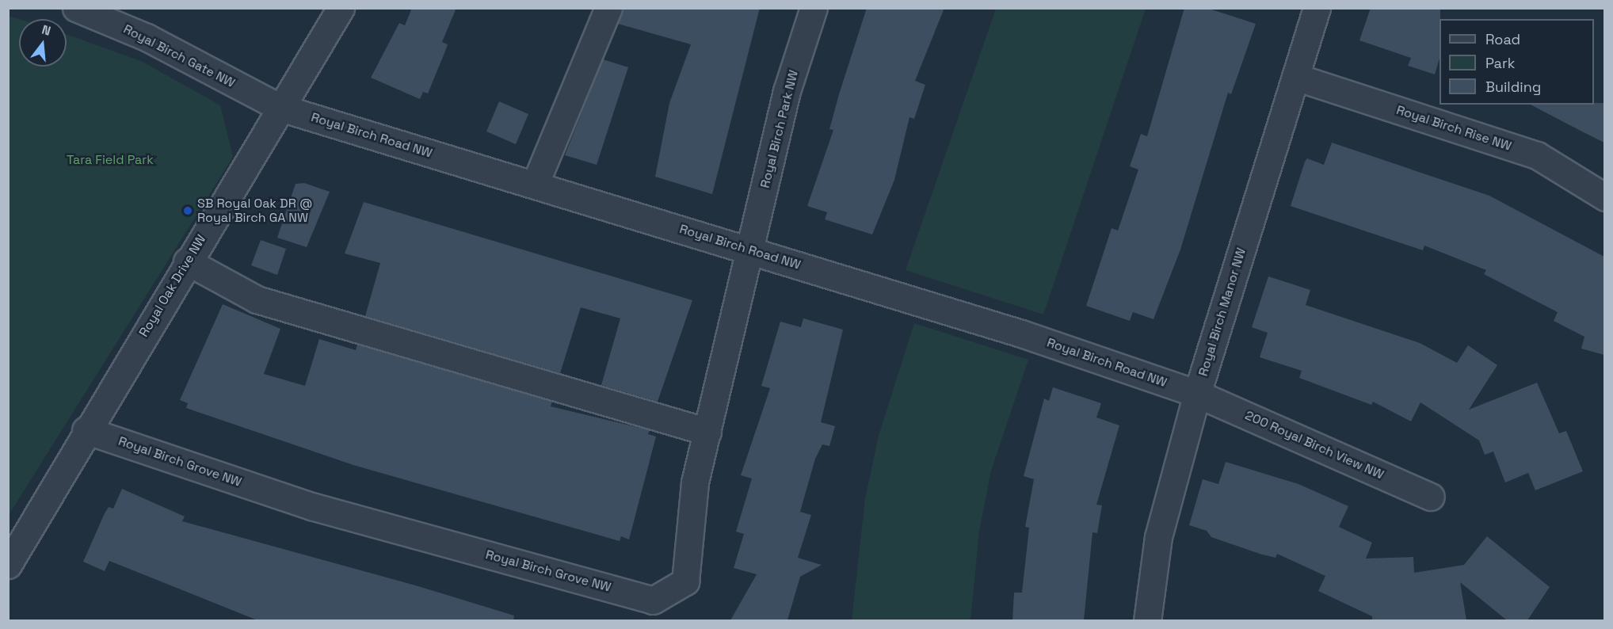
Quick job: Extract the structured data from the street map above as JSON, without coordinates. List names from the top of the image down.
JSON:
{
  "streets": {
    "street": [
      "Royal Birch Gate NW",
      "Royal Birch Rise NW",
      "Royal Birch Park NW",
      "Royal Birch Road NW",
      "Royal Oak Drive NW",
      "Royal Birch Manor NW",
      "200 Royal Birch View NW",
      "Royal Birch Grove NW"
    ]
  },
  "crossings": [
    ["Royal Birch Gate NW", "Royal Birch Road NW"],
    ["Royal Birch Gate NW", "Royal Oak Drive NW"],
    ["Royal Birch Rise NW", "Royal Birch Manor NW"],
    ["Royal Birch Park NW", "Royal Birch Road NW"],
    ["Royal Birch Park NW", "Royal Birch Grove NW"],
    ["Royal Birch Road NW", "Royal Oak Drive NW"],
    ["Royal Birch Road NW", "Royal Birch Manor NW"],
    ["Royal Birch Road NW", "200 Royal Birch View NW"],
    ["Royal Birch Road NW", "Royal Birch Grove NW"],
    ["Royal Oak Drive NW", "Royal Birch Grove NW"],
    ["Royal Birch Manor NW", "200 Royal Birch View NW"]
  ],
  "parks": ["Tara Field Park"],
  "places": ["SB Royal Oak DR @ Royal Birch GA NW"],
  "legend": ["Road", "Park", "Building"],
  "north": "top"
}
